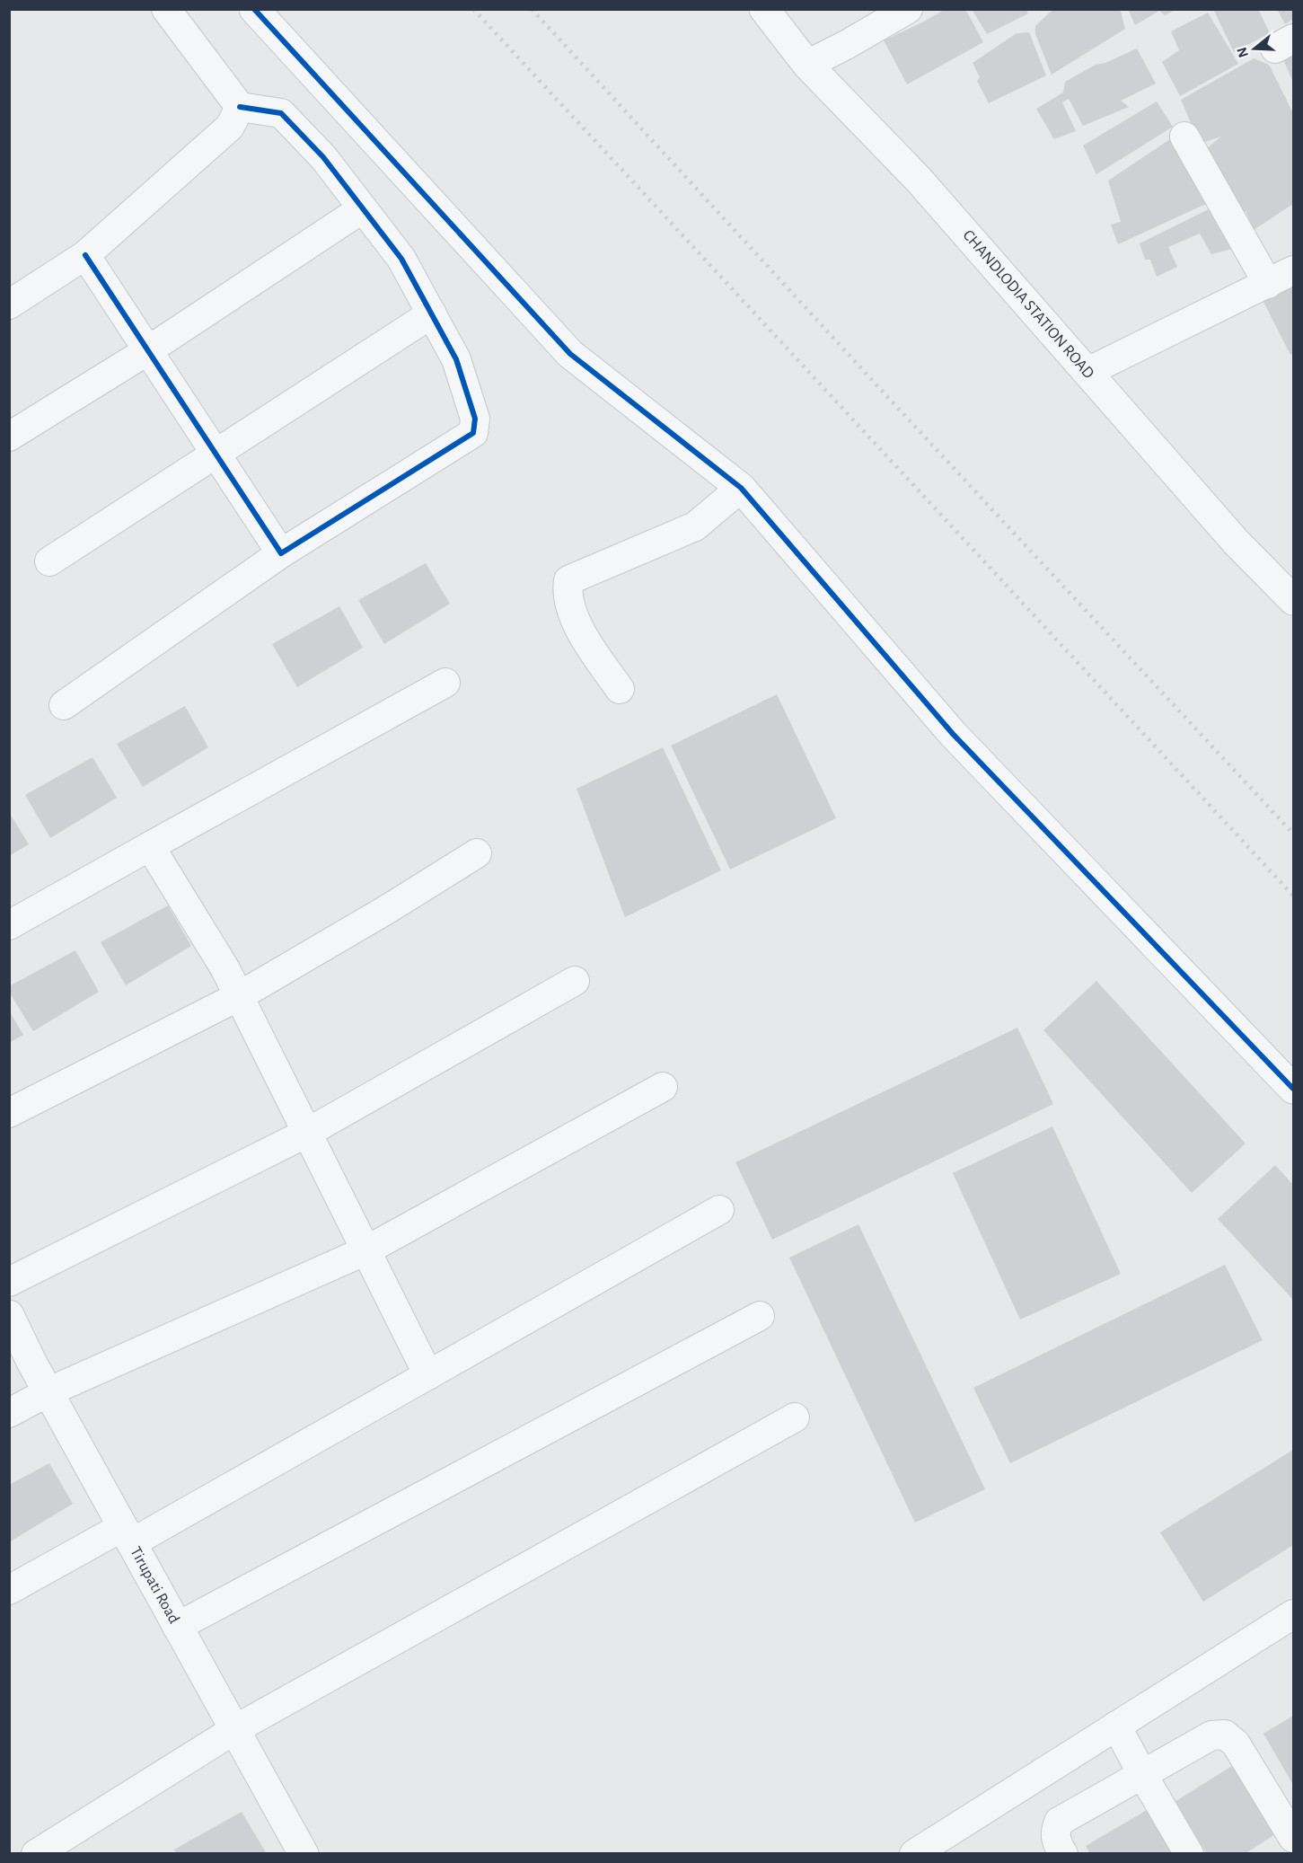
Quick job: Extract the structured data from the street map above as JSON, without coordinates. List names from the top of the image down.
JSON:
{
  "streets": {
    "street": ["CHANDLODIA STATION ROAD", "Tirupati Road"]
  },
  "north": "left"
}
